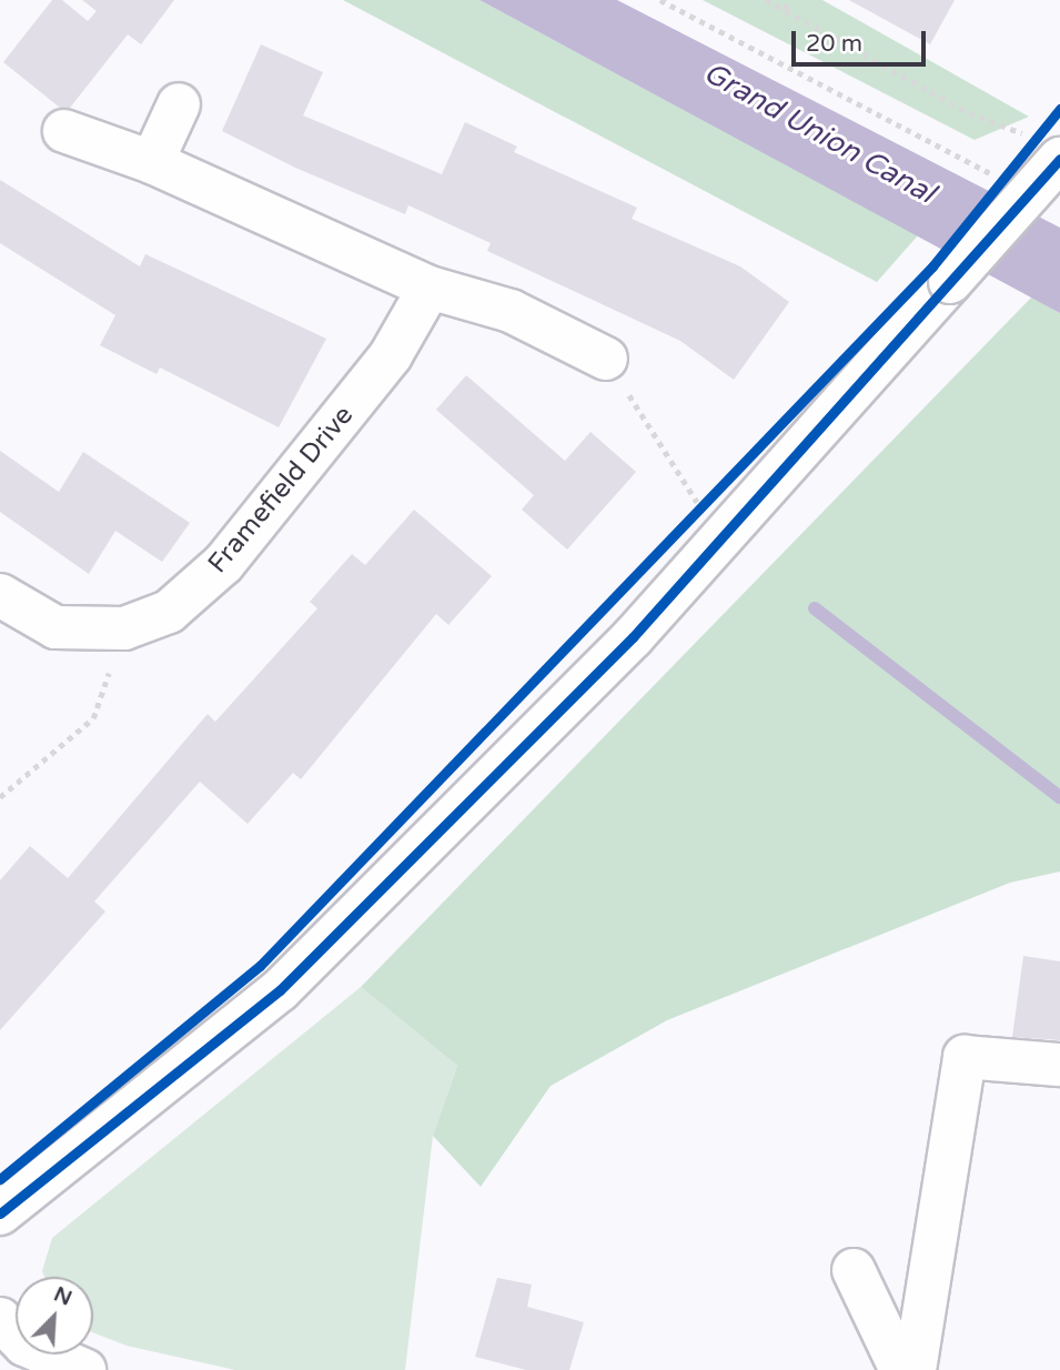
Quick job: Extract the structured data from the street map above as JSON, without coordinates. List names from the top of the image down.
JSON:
{
  "streets": {
    "street": ["Framefield Drive"]
  },
  "water": ["Grand Union Canal"],
  "scale_bar": "20 m",
  "north": "top right"
}
